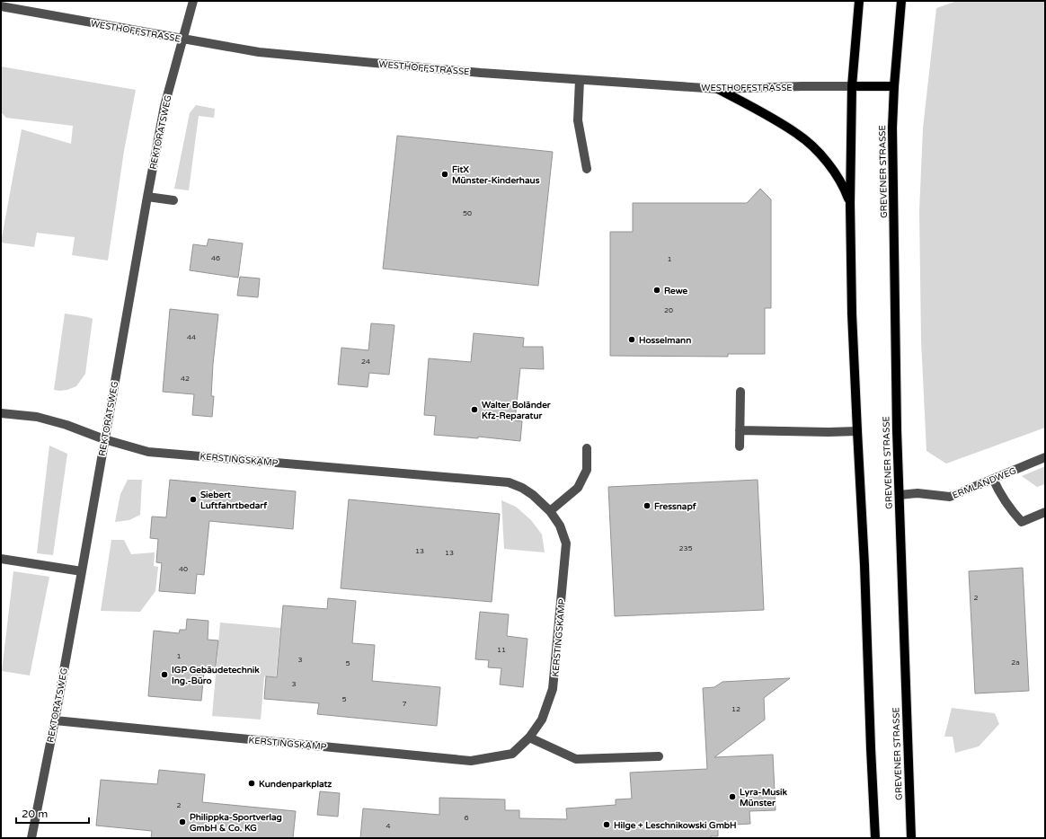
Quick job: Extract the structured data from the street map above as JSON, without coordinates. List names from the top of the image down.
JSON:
{
  "streets": {
    "main road": ["GREVENER STRASSE"],
    "street": [
      "WESTHOFFSTRASSE",
      "REKTORATSWEG",
      "KERSTINGSKAMP",
      "ERMLANDWEG"
    ]
  },
  "crossings": [
    ["WESTHOFFSTRASSE", "REKTORATSWEG"],
    ["REKTORATSWEG", "KERSTINGSKAMP"],
    ["GREVENER STRASSE", "ERMLANDWEG"]
  ],
  "places": [
    "FitX Münster-Kinderhaus",
    "Rewe",
    "Hosselmann",
    "Walter Boländer Kfz-Reparatur",
    "Siebert Luftfahrtbedarf",
    "Fressnapf",
    "IGP Gebäudetechnik Ing.-Büro",
    "Kundenparkplatz",
    "Lyra-Musik Münster",
    "Philippka-Sportverlag GmbH & Co. KG",
    "Hilge + Leschnikowski GmbH"
  ],
  "house_numbers": [
    "50",
    "46",
    "1",
    "20",
    "44",
    "24",
    "42",
    "235",
    "13",
    "13",
    "40",
    "2",
    "11",
    "1",
    "3",
    "2a",
    "5",
    "3",
    "5",
    "7",
    "12",
    "2",
    "6",
    "4"
  ],
  "scale_bar": "20 m"
}
